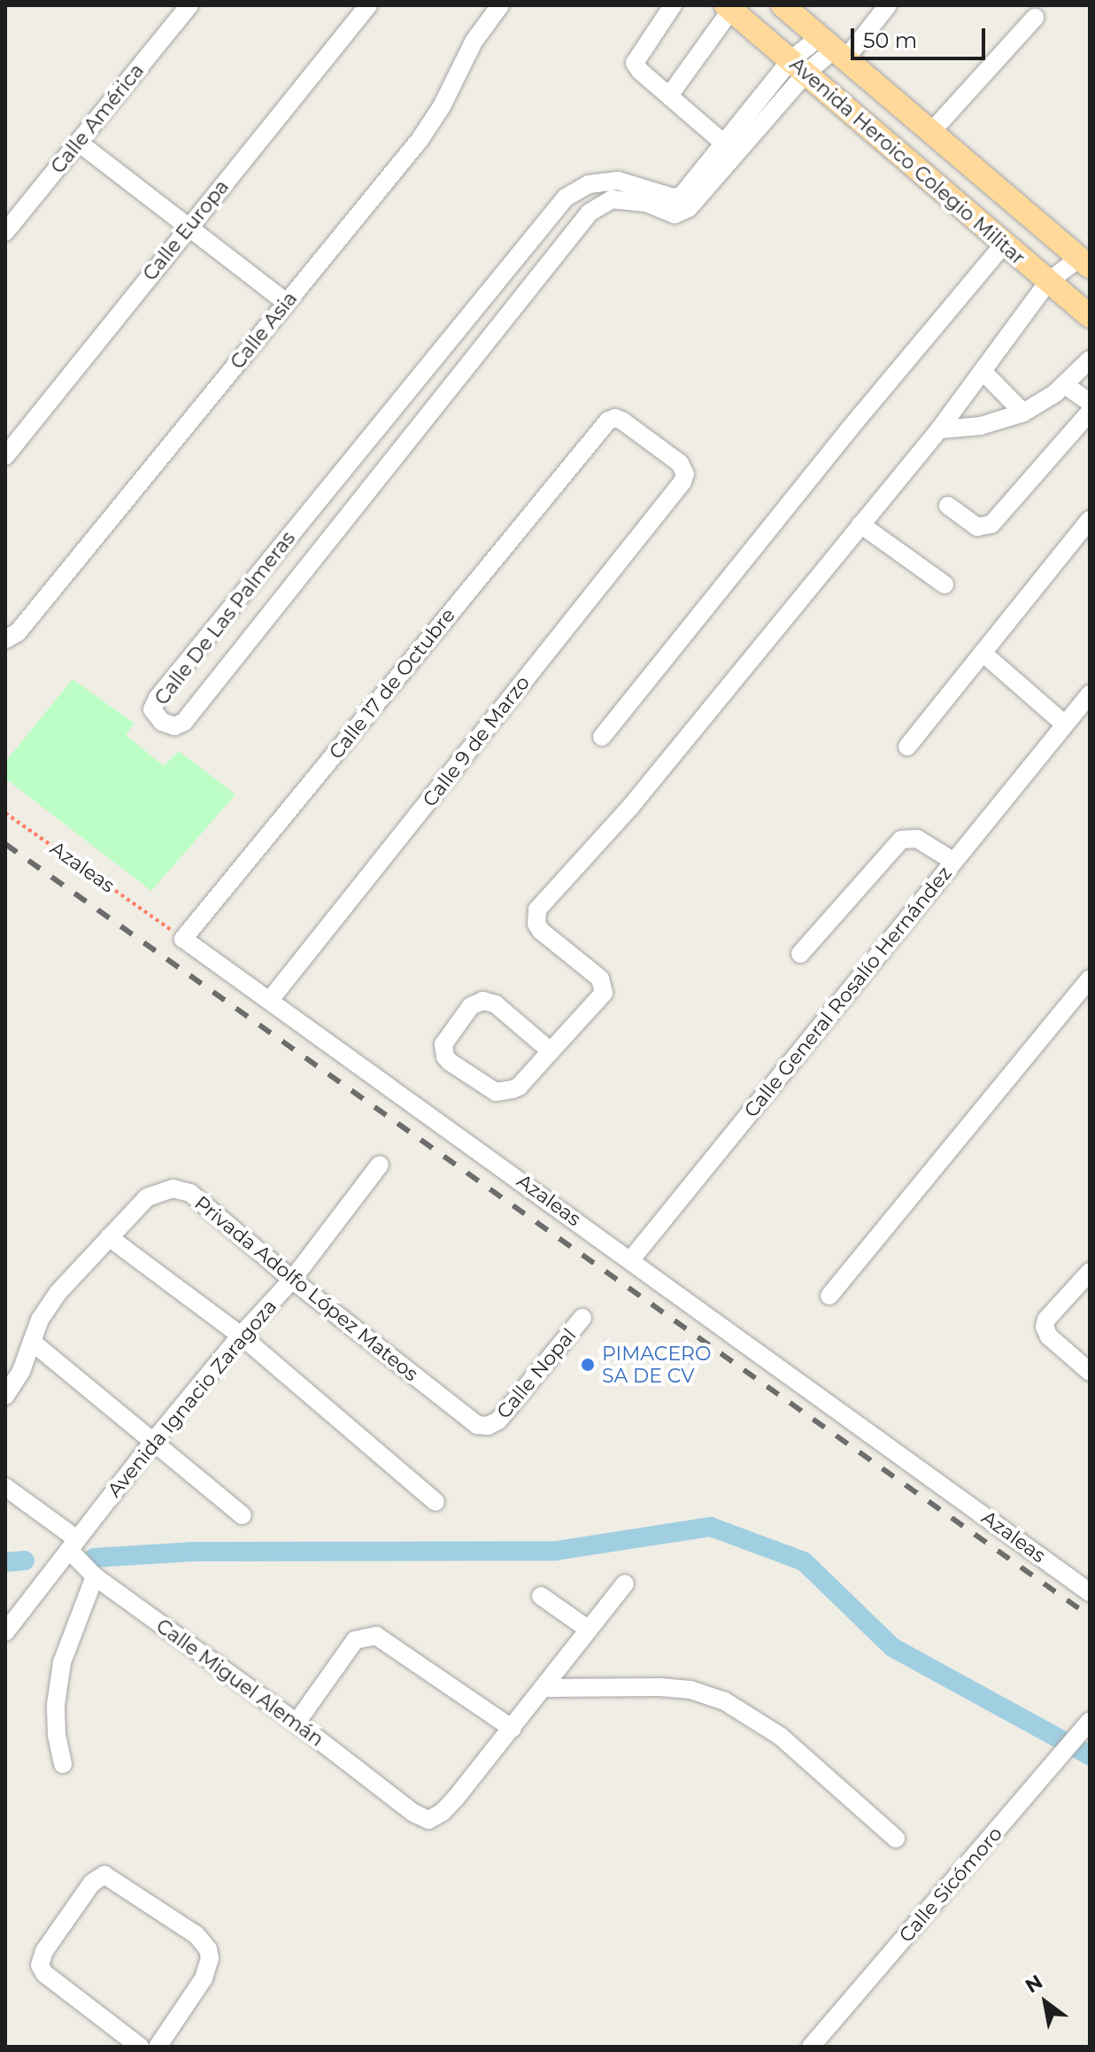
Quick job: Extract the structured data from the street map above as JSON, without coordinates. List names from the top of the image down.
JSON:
{
  "streets": {
    "main road": ["Avenida Heroico Colegio Militar"],
    "street": [
      "Calle América",
      "Calle Europa",
      "Calle Asia",
      "Calle De Las Palmeras",
      "Calle 17 de Octubre",
      "Calle 9 de Marzo",
      "Azaleas",
      "Calle General Rosalío Hernández",
      "Privada Adolfo López Mateos",
      "Calle Nopal",
      "Avenida Ignacio Zaragoza",
      "Calle Miguel Alemán",
      "Calle Sicómoro"
    ]
  },
  "crossings": [
    ["Avenida Heroico Colegio Militar", "Calle De Las Palmeras"],
    ["Calle 17 de Octubre", "Calle 9 de Marzo"],
    ["Calle 17 de Octubre", "Azaleas"],
    ["Calle 9 de Marzo", "Azaleas"],
    ["Azaleas", "Calle General Rosalío Hernández"],
    ["Privada Adolfo López Mateos", "Calle Nopal"],
    ["Privada Adolfo López Mateos", "Avenida Ignacio Zaragoza"],
    ["Avenida Ignacio Zaragoza", "Calle Miguel Alemán"]
  ],
  "places": ["PIMACERO SA DE CV"],
  "scale_bar": "50 m",
  "north": "top left"
}
